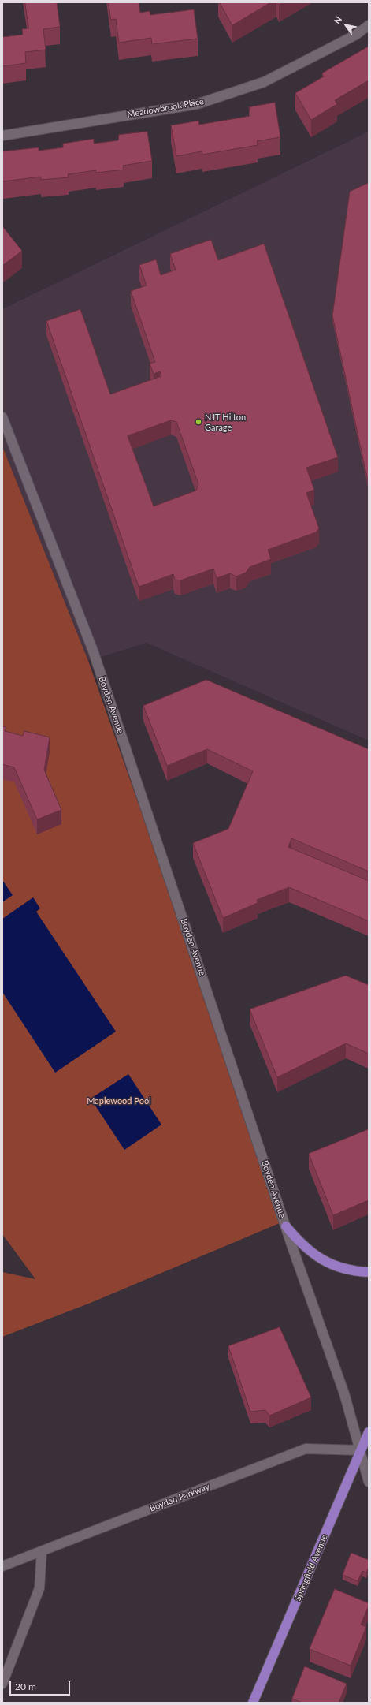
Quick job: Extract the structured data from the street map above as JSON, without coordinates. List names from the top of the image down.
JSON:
{
  "streets": {
    "main road": ["Springfield Avenue"],
    "street": ["Meadowbrook Place", "Boyden Avenue", "Boyden Parkway"]
  },
  "crossings": [
    ["Boyden Avenue", "Boyden Parkway"],
    ["Boyden Avenue", "Springfield Avenue"],
    ["Boyden Parkway", "Springfield Avenue"]
  ],
  "parks": ["Maplewood Pool"],
  "places": ["NJT Hilton Garage"],
  "scale_bar": "20 m",
  "north": "top left"
}
